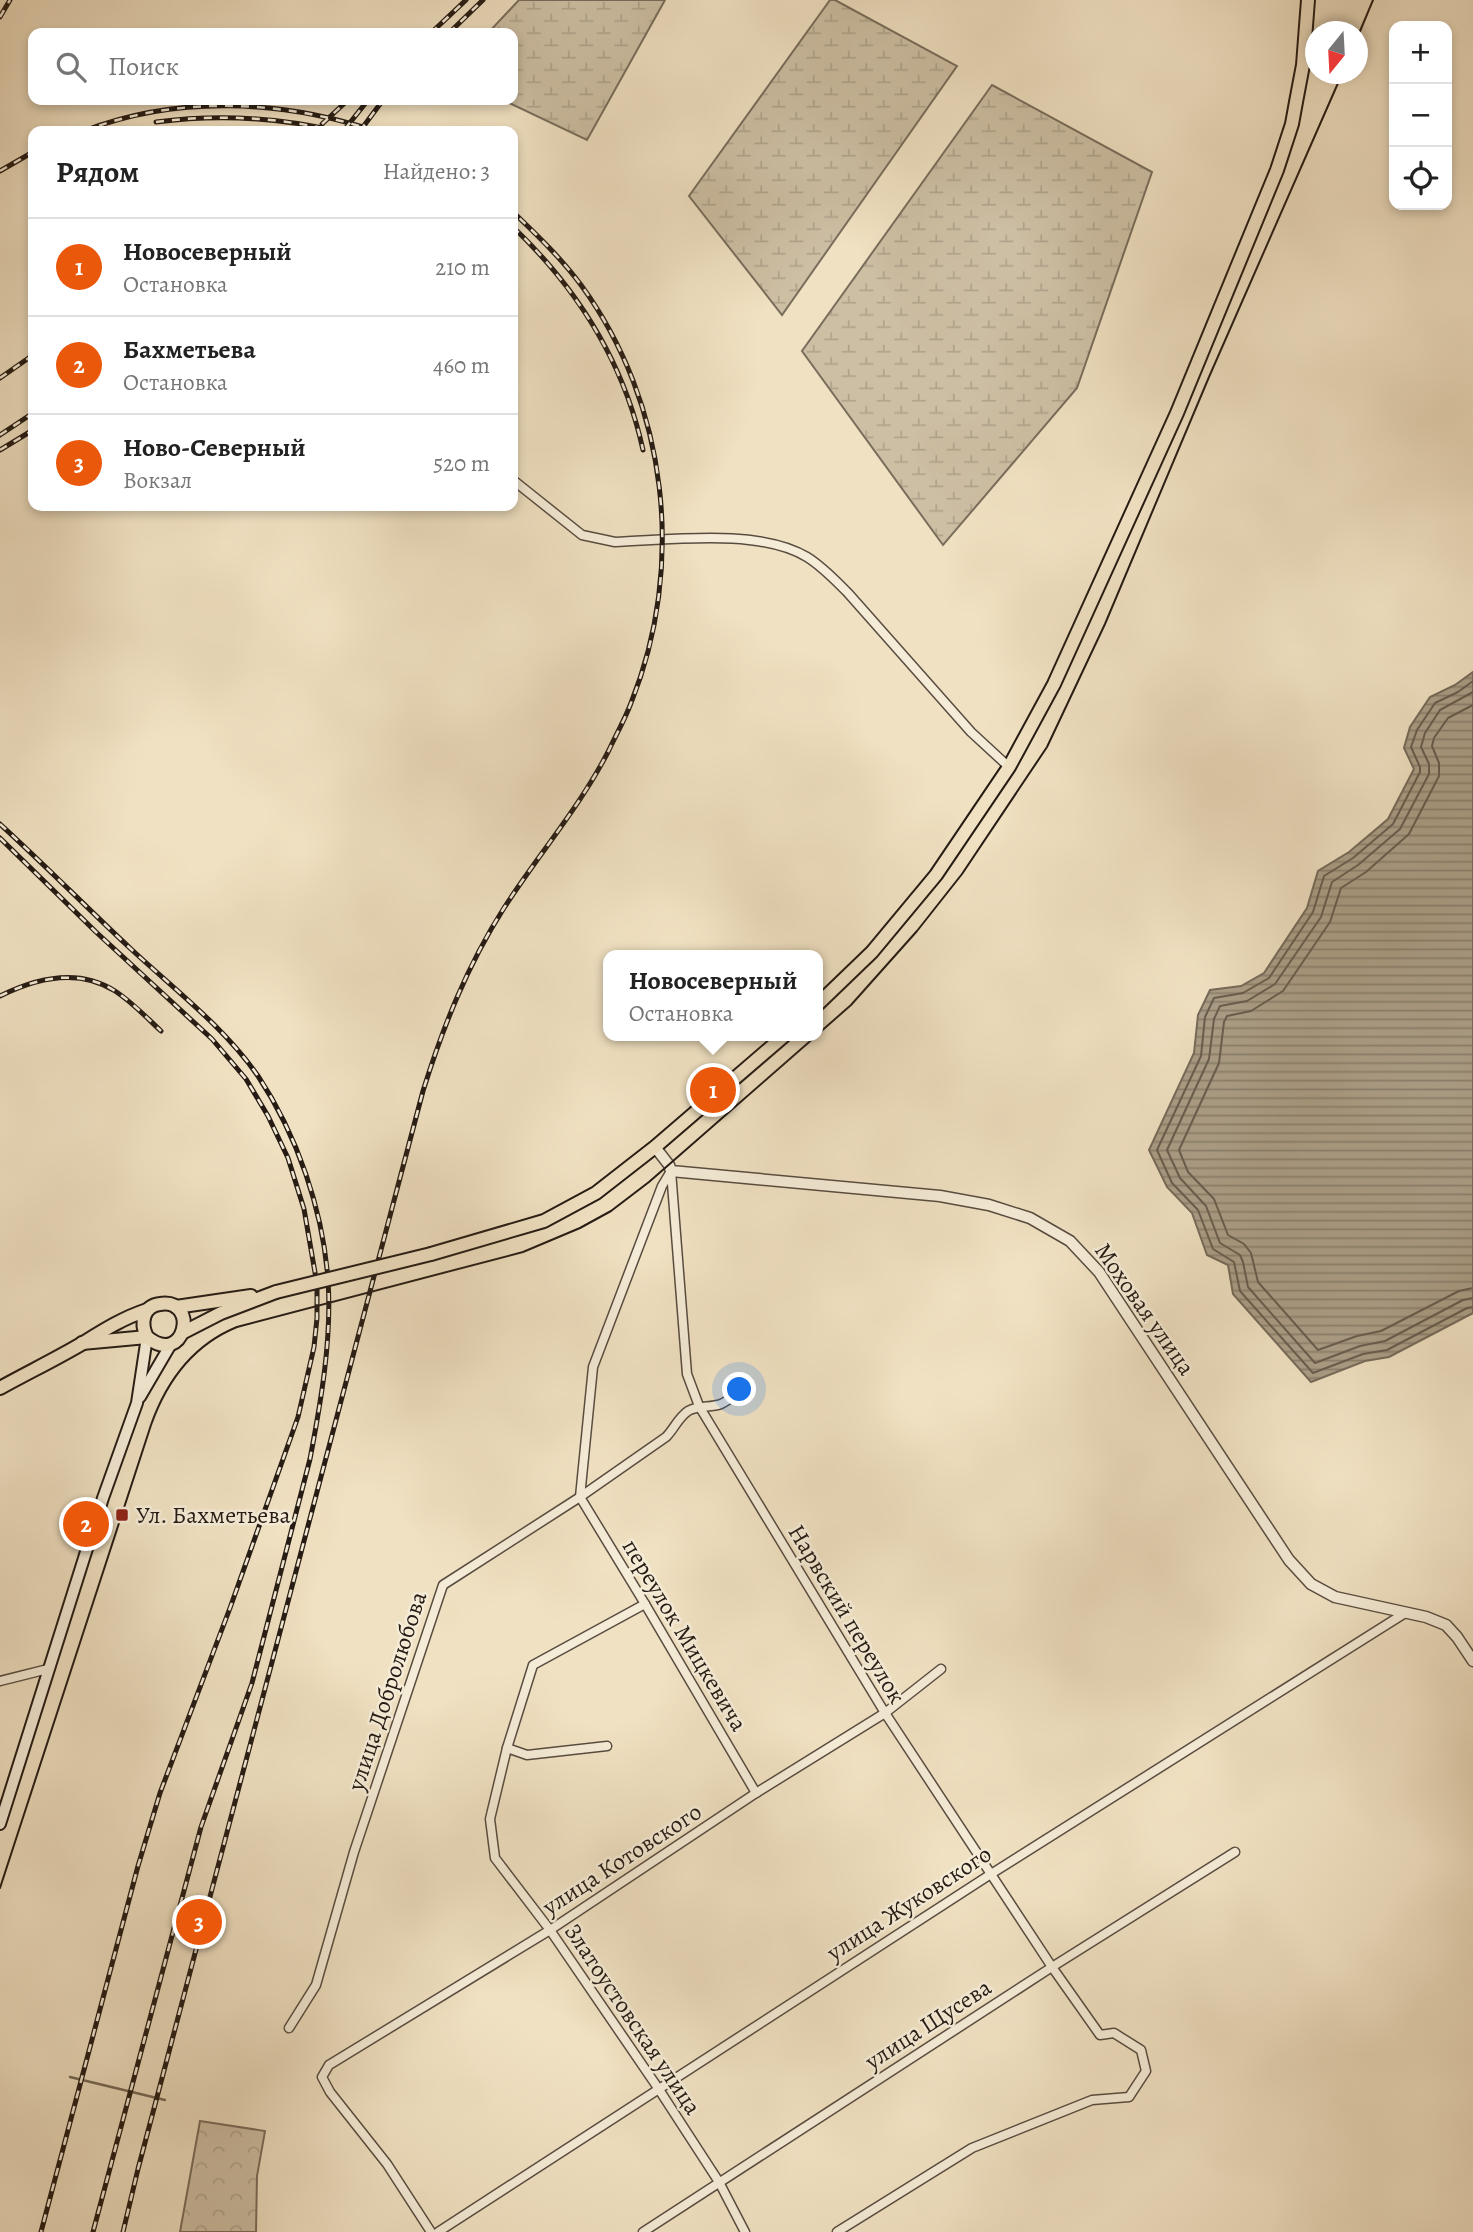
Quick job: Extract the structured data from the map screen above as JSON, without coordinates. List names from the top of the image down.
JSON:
{
  "streets": {
    "street": [
      "Моховая улица",
      "Нарвский переулок",
      "переулок Мицкевича",
      "улица Добролюбова",
      "улица Котовского",
      "улица Жуковского",
      "Златоустовская улица",
      "улица Щусева"
    ]
  },
  "crossings": [
    ["Моховая улица", "Нарвский переулок"],
    ["Моховая улица", "улица Жуковского"],
    ["Нарвский переулок", "улица Добролюбова"],
    ["Нарвский переулок", "улица Котовского"],
    ["Нарвский переулок", "улица Жуковского"],
    ["Нарвский переулок", "улица Щусева"],
    ["переулок Мицкевича", "улица Добролюбова"],
    ["переулок Мицкевича", "улица Котовского"],
    ["переулок Мицкевича", "Златоустовская улица"],
    ["улица Котовского", "Златоустовская улица"],
    ["улица Жуковского", "Златоустовская улица"],
    ["Златоустовская улица", "улица Щусева"]
  ],
  "places": {
    "transit": ["Ул. Бахметьева"]
  },
  "north": "bottom",
  "page": {
    "map_buttons": ["+", "−"],
    "search": "Поиск",
    "heading": ["Рядом", "Найдено: 3"],
    "list": [
      {
        "mark": "1",
        "name": "Новосеверный",
        "note": "Остановка",
        "value": "210 m"
      },
      {
        "mark": "2",
        "name": "Бахметьева",
        "note": "Остановка",
        "value": "460 m"
      },
      {
        "mark": "3",
        "name": "Ново-Северный",
        "note": "Вокзал",
        "value": "520 m"
      }
    ],
    "popup": ["Новосеверный", "Остановка"],
    "pins": ["1", "2", "3"]
  }
}
